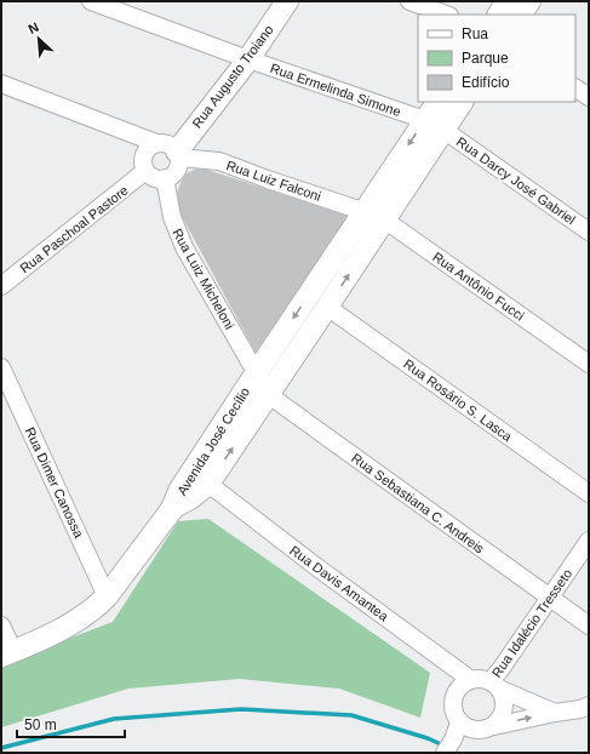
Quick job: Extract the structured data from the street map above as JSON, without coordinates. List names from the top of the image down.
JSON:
{
  "streets": {
    "street": [
      "Rua Augusto Troiano",
      "Rua Ermelinda Simone",
      "Rua Luiz Falconi",
      "Rua Darcy José Gabriel",
      "Rua Paschoal Pastore",
      "Rua Luiz Micheloni",
      "Rua Antônio Fucci",
      "Rua Rosário S. Lasca",
      "Avenida José Cecílio",
      "Rua Dimer Canossa",
      "Rua Sebastiana C. Andreis",
      "Rua Davis Amantea",
      "Rua Idalécio Tresseto"
    ]
  },
  "crossings": [
    ["Rua Augusto Troiano", "Rua Ermelinda Simone"],
    ["Rua Augusto Troiano", "Rua Luiz Falconi"],
    ["Rua Augusto Troiano", "Rua Paschoal Pastore"],
    ["Rua Augusto Troiano", "Rua Luiz Micheloni"],
    ["Rua Ermelinda Simone", "Rua Darcy José Gabriel"],
    ["Rua Ermelinda Simone", "Avenida José Cecílio"],
    ["Rua Luiz Falconi", "Rua Paschoal Pastore"],
    ["Rua Luiz Falconi", "Rua Luiz Micheloni"],
    ["Rua Luiz Falconi", "Rua Antônio Fucci"],
    ["Rua Luiz Falconi", "Avenida José Cecílio"],
    ["Rua Darcy José Gabriel", "Avenida José Cecílio"],
    ["Rua Paschoal Pastore", "Rua Luiz Micheloni"],
    ["Rua Luiz Micheloni", "Avenida José Cecílio"],
    ["Rua Luiz Micheloni", "Rua Sebastiana C. Andreis"],
    ["Rua Antônio Fucci", "Avenida José Cecílio"],
    ["Rua Rosário S. Lasca", "Avenida José Cecílio"],
    ["Avenida José Cecílio", "Rua Sebastiana C. Andreis"],
    ["Avenida José Cecílio", "Rua Davis Amantea"],
    ["Rua Sebastiana C. Andreis", "Rua Idalécio Tresseto"],
    ["Rua Davis Amantea", "Rua Idalécio Tresseto"]
  ],
  "legend": ["Rua", "Parque", "Edifício"],
  "scale_bar": "50 m",
  "north": "top left"
}
